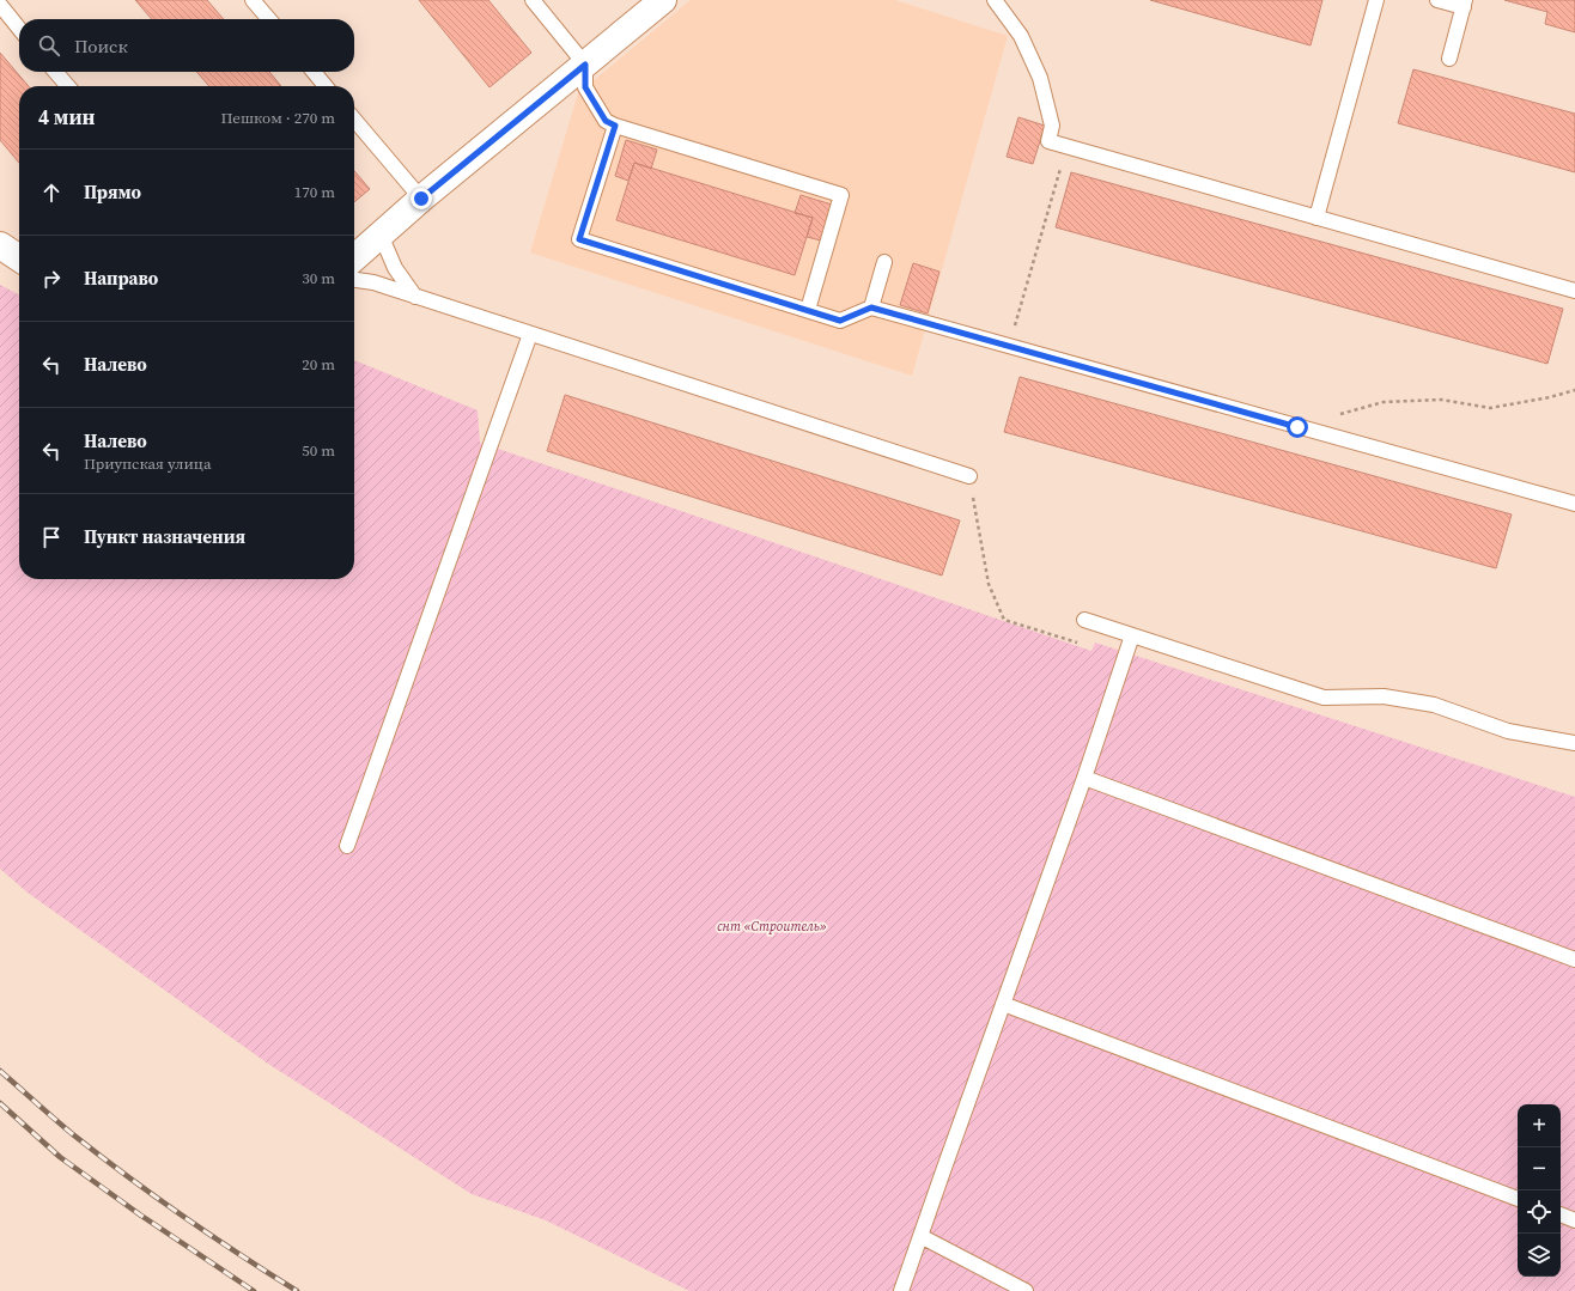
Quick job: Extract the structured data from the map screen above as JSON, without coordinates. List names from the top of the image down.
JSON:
{
  "parks": ["снт «Строитель»"],
  "page": {
    "search": "Поиск",
    "heading": ["4 мин", "Пешком · 270 m"],
    "list": [
      ["Прямо", "170 m"],
      ["Направо", "30 m"],
      ["Налево", "20 m"],
      ["Налево", "Приупская улица", "50 m"],
      "Пункт назначения"
    ],
    "map_buttons": ["+", "−"]
  }
}
